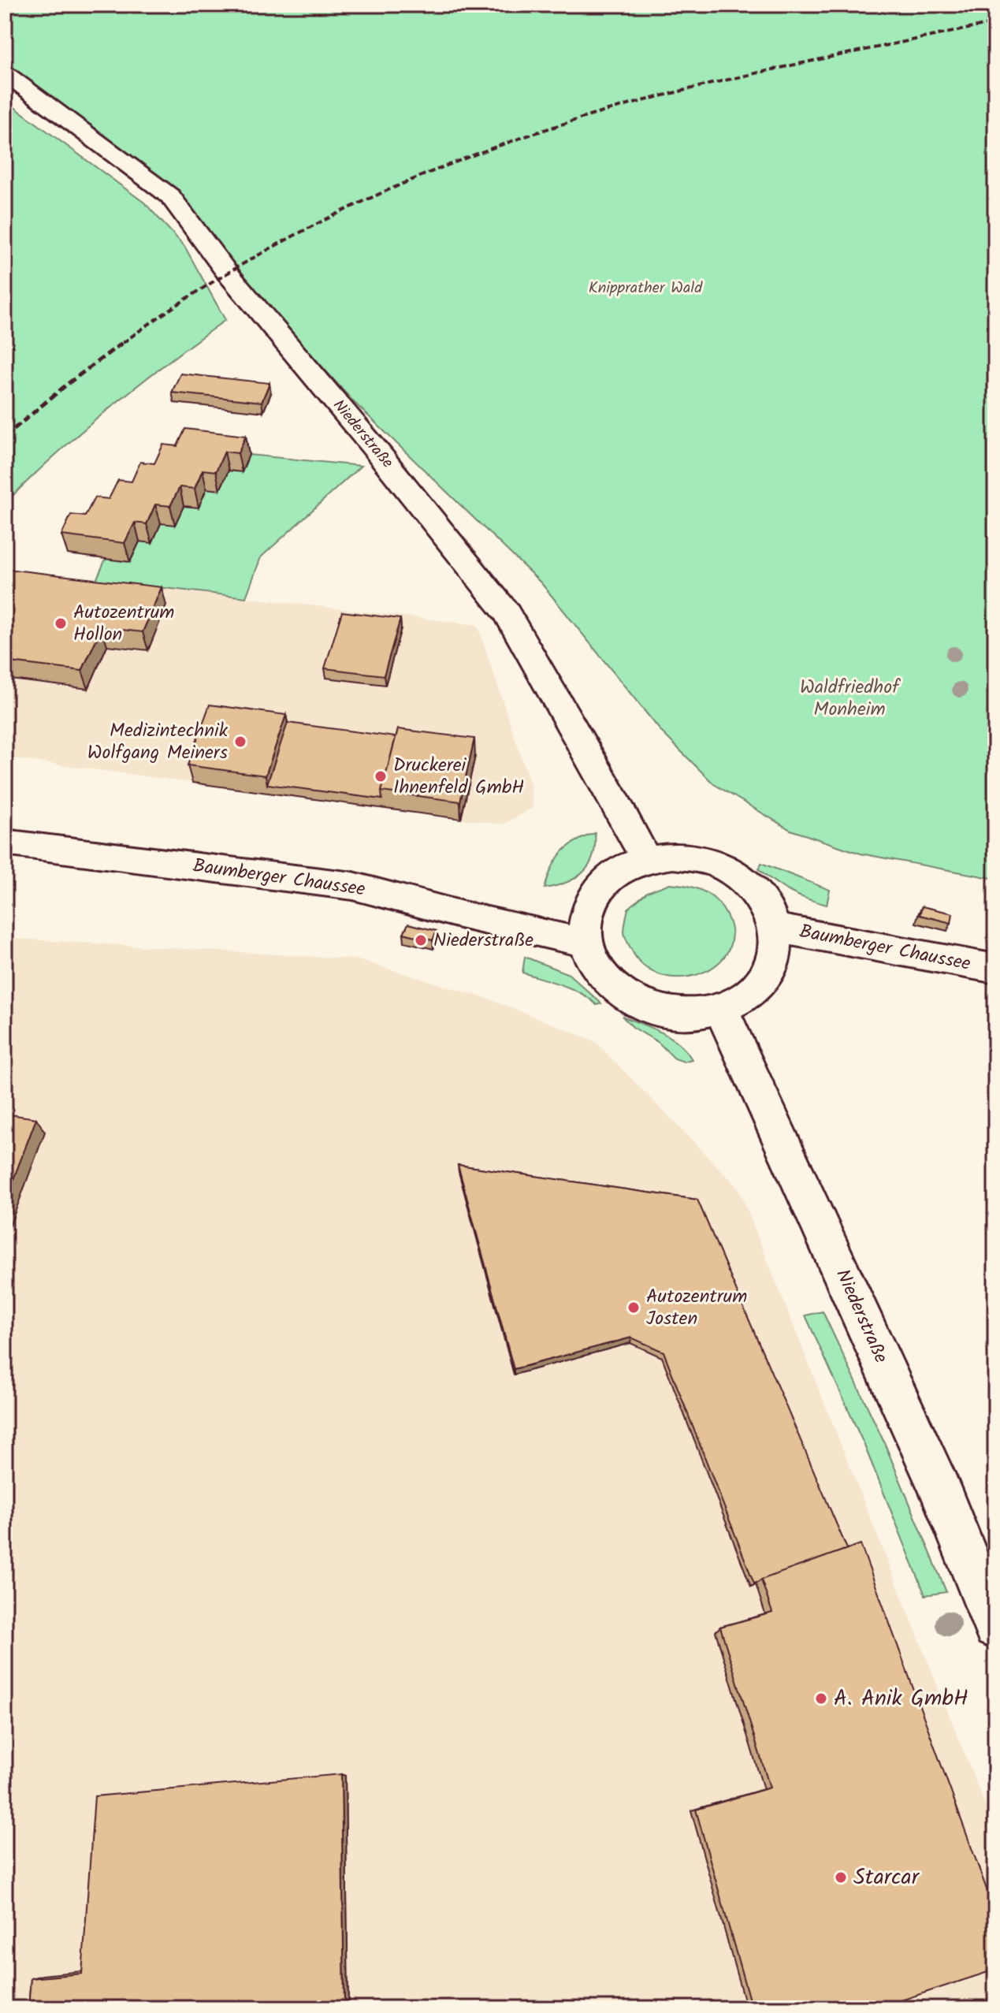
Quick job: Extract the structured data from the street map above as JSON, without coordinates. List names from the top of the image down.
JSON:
{
  "streets": {
    "street": ["Niederstraße", "Baumberger Chaussee"]
  },
  "crossings": [
    ["Niederstraße", "Baumberger Chaussee"]
  ],
  "parks": ["Knipprather Wald", "Waldfriedhof Monheim"],
  "places": [
    "Autozentrum Hollon",
    "Medizintechnik Wolfgang Meiners",
    "Druckerei Ihnenfeld GmbH",
    "Niederstraße",
    "Autozentrum Josten",
    "A. Anik GmbH",
    "Starcar"
  ]
}
